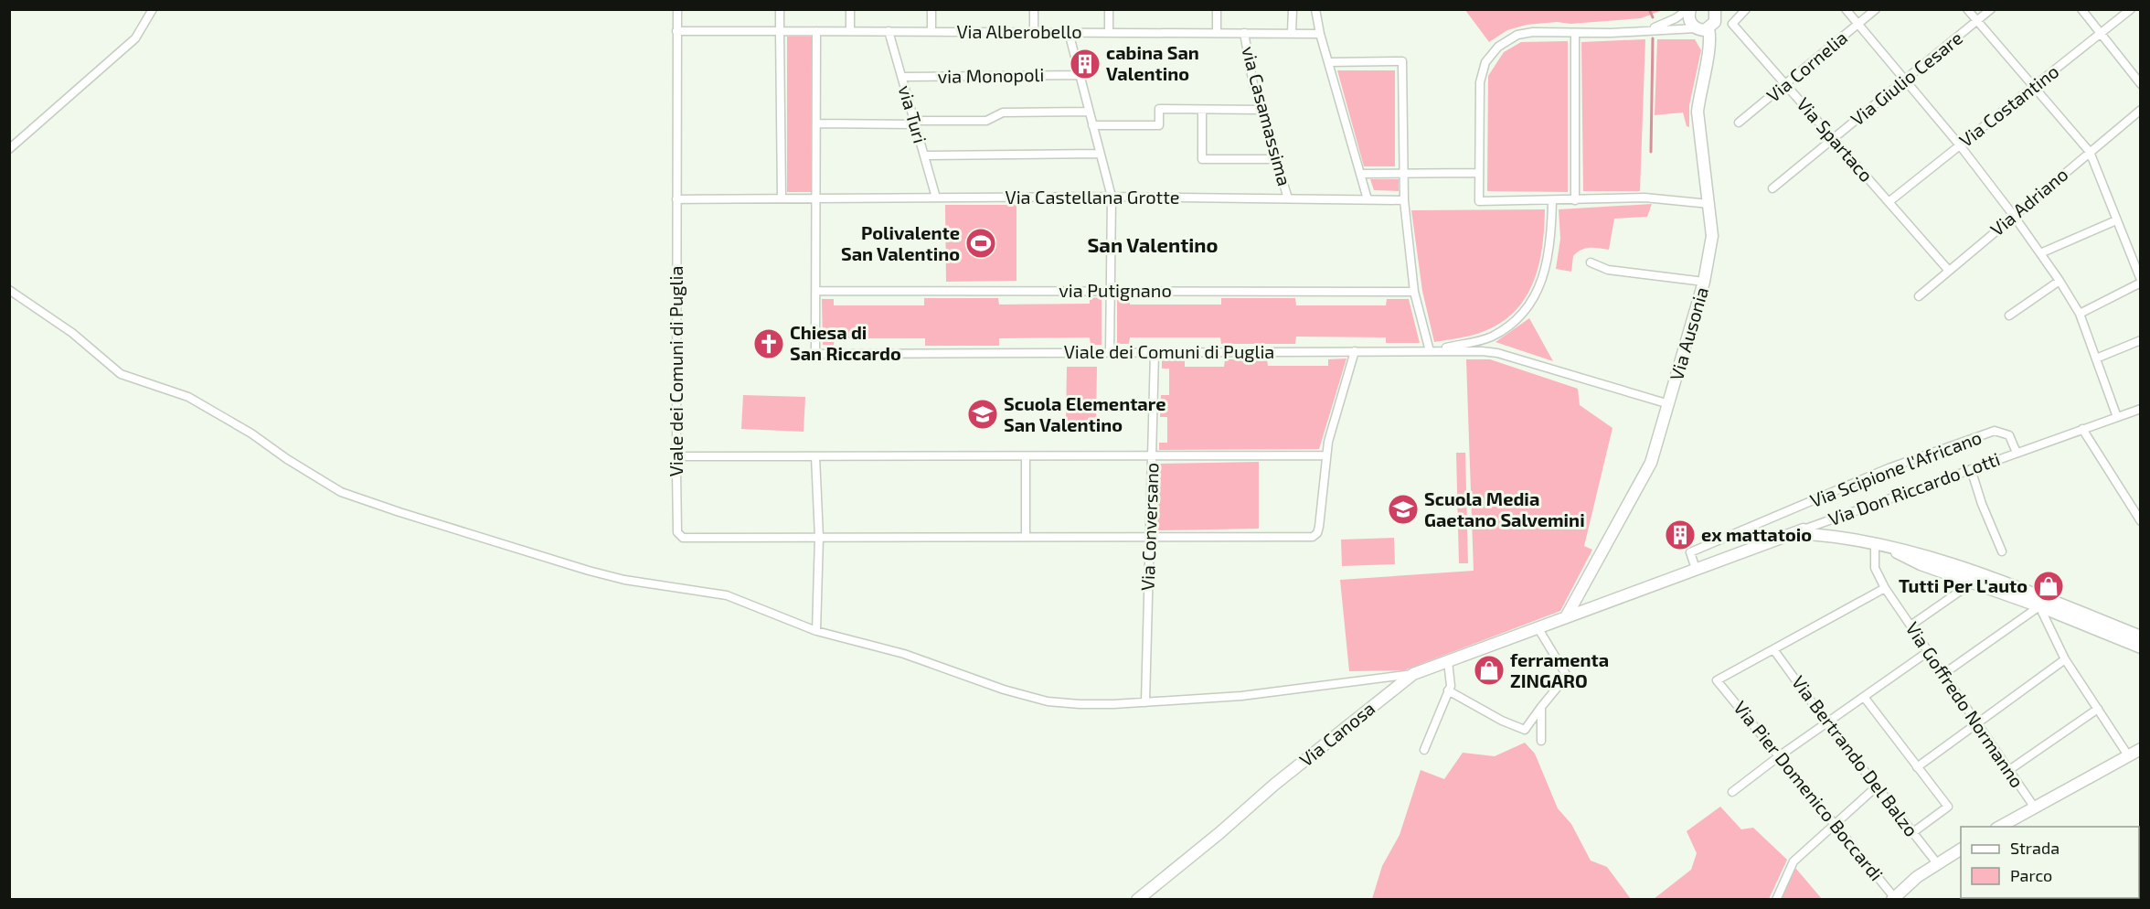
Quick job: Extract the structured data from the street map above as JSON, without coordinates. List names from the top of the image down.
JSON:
{
  "streets": {
    "main road": ["Via Ausonia", "Via Don Riccardo Lotti", "Via Canosa"],
    "street": [
      "Via Alberobello",
      "Via Cornelia",
      "via Monopoli",
      "Via Giulio Cesare",
      "Via Costantino",
      "via Turi",
      "via Casamassima",
      "Via Spartaco",
      "Via Castellana Grotte",
      "Via Adriano",
      "via Putignano",
      "Viale dei Comuni di Puglia",
      "Via Scipione l'Africano",
      "Via Conversano",
      "Via Goffredo Normanno",
      "Via Bertrando Del Balzo",
      "Via Pier Domenico Boccardi"
    ]
  },
  "crossings": [
    ["Via Alberobello", "via Turi"],
    ["Via Alberobello", "via Casamassima"],
    ["Via Alberobello", "Viale dei Comuni di Puglia"],
    ["Via Cornelia", "Via Spartaco"],
    ["via Monopoli", "via Turi"],
    ["Via Giulio Cesare", "Via Spartaco"],
    ["Via Costantino", "Via Spartaco"],
    ["via Turi", "Via Castellana Grotte"],
    ["via Casamassima", "Via Castellana Grotte"],
    ["Via Spartaco", "Via Adriano"],
    ["Via Castellana Grotte", "Viale dei Comuni di Puglia"],
    ["via Putignano", "Viale dei Comuni di Puglia"],
    ["Via Ausonia", "Viale dei Comuni di Puglia"],
    ["Via Ausonia", "Via Don Riccardo Lotti"],
    ["Via Ausonia", "Via Canosa"],
    ["Viale dei Comuni di Puglia", "Via Conversano"],
    ["Via Scipione l'Africano", "Via Don Riccardo Lotti"],
    ["Via Don Riccardo Lotti", "Via Canosa"],
    ["Via Bertrando Del Balzo", "Via Pier Domenico Boccardi"]
  ],
  "districts": ["San Valentino"],
  "places": {
    "building": ["cabina San Valentino", "ex mattatoio"],
    "sports": ["Polivalente San Valentino"],
    "church": ["Chiesa di San Riccardo"],
    "school or university": ["Scuola Elementare San Valentino", "Scuola Media Gaetano Salvemini"],
    "shop": ["Tutti Per L'auto", "ferramenta ZINGARO"]
  },
  "legend": ["Strada", "Parco"]
}
